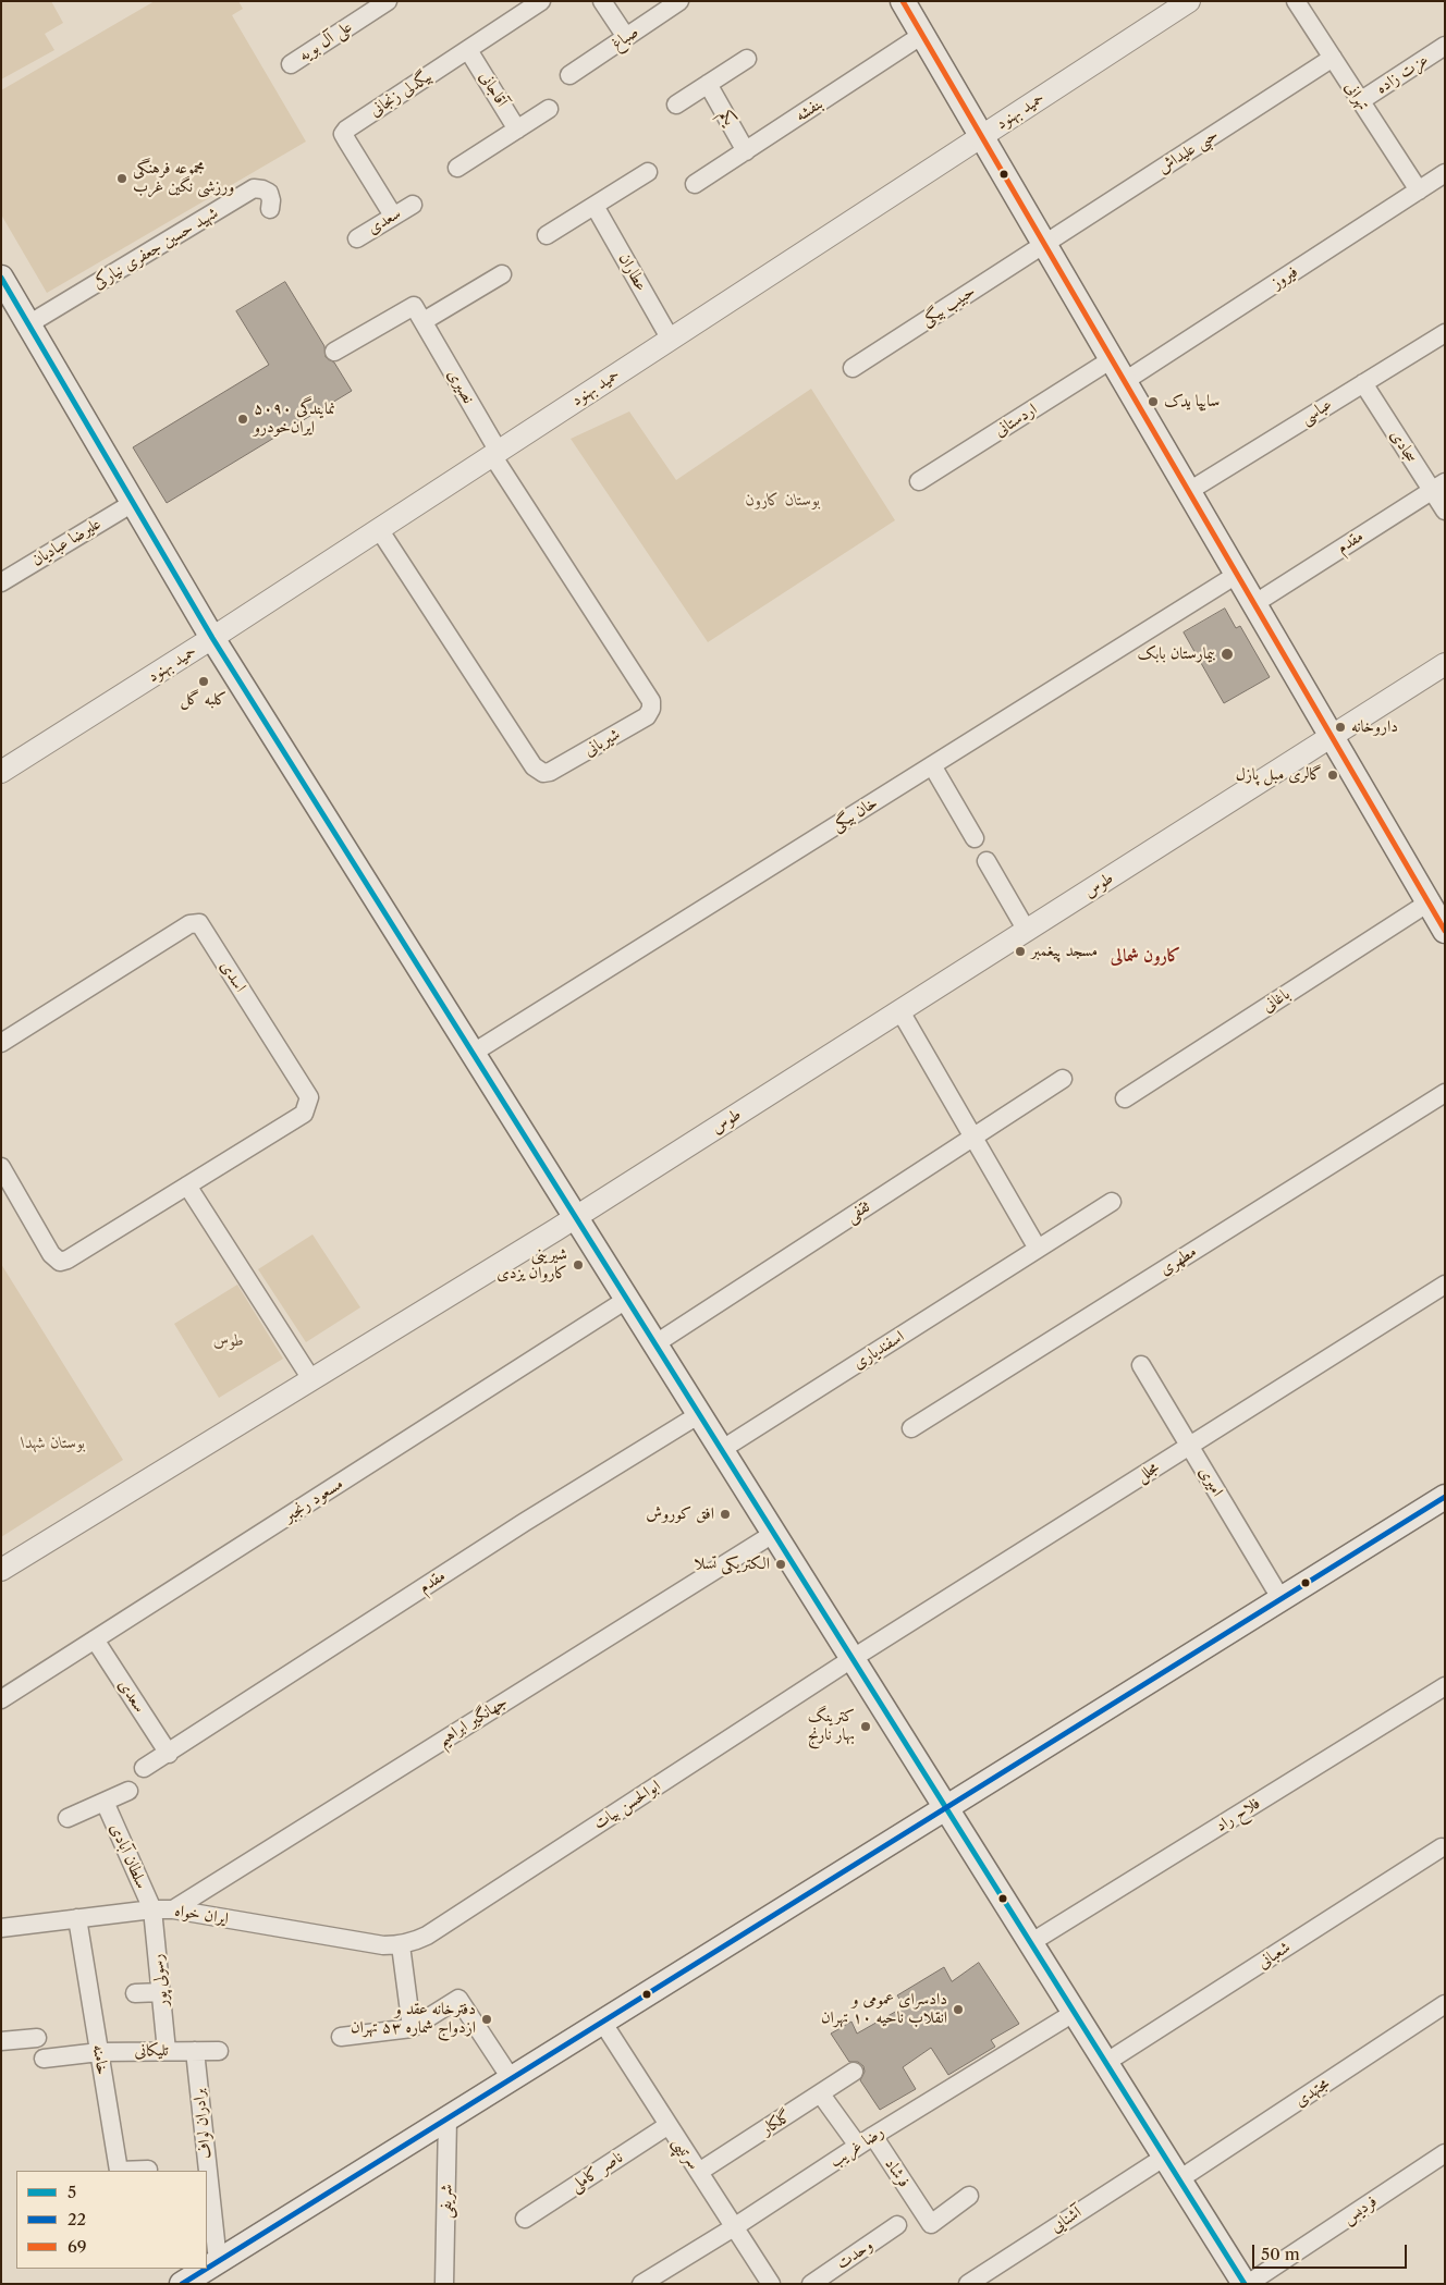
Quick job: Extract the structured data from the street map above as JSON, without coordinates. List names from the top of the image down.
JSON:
{
  "streets": {
    "street": [
      "صباغ",
      "علی آل بویه",
      "عزت زاده",
      "آقاجانی",
      "بیگدلی زنجانی",
      "تهرانی",
      "بنفشه",
      "حمید بهنود",
      "یکم",
      "حبی علیداش",
      "سعدی",
      "شهید حسین جعفری نیارکی",
      "عطاران",
      "فیروز",
      "حبیب بیگی",
      "نصیری",
      "عباسی",
      "اردستانی",
      "سجادی",
      "علیرضا عبادیان",
      "مقدم",
      "شیربانی",
      "خان بیگی",
      "طوس",
      "اسدی",
      "باغانی",
      "ثقفی",
      "مطهری",
      "اسفندیاری",
      "مجلل",
      "امیری",
      "مسعود رنجبر",
      "جهانگیر ابراهیم",
      "ابوالحسن بیات",
      "فلاح راد",
      "سلطان آبادی",
      "ایران خواه",
      "شعبانی",
      "رسولی پور",
      "تلیکانی",
      "خامنه",
      "مجتهدی",
      "گلکار",
      "برادران لواف",
      "رضا غریب",
      "سرتیپی",
      "ناصر کاملی",
      "فرشاد",
      "شریفی",
      "فردیس",
      "آشنایی",
      "وحدت"
    ]
  },
  "crossings": [
    ["عزت زاده", "تهرانی"],
    ["آقاجانی", "بیگدلی زنجانی"],
    ["بیگدلی زنجانی", "سعدی"],
    ["تهرانی", "حبی علیداش"],
    ["تهرانی", "فیروز"],
    ["بنفشه", "یکم"],
    ["حمید بهنود", "عطاران"],
    ["حمید بهنود", "نصیری"],
    ["حمید بهنود", "شیربانی"],
    ["حبی علیداش", "حبیب بیگی"],
    ["سعدی", "مقدم"],
    ["سعدی", "مسعود رنجبر"],
    ["نصیری", "شیربانی"],
    ["عباسی", "سجادی"],
    ["سجادی", "مقدم"],
    ["مجلل", "امیری"],
    ["مجلل", "ابوالحسن بیات"],
    ["جهانگیر ابراهیم", "ایران خواه"],
    ["ابوالحسن بیات", "ایران خواه"],
    ["سلطان آبادی", "ایران خواه"],
    ["سلطان آبادی", "رسولی پور"],
    ["ایران خواه", "رسولی پور"],
    ["ایران خواه", "خامنه"],
    ["رسولی پور", "تلیکانی"],
    ["تلیکانی", "خامنه"],
    ["تلیکانی", "برادران لواف"],
    ["گلکار", "سرتیپی"],
    ["گلکار", "فرشاد"],
    ["رضا غریب", "سرتیپی"],
    ["رضا غریب", "فرشاد"],
    ["سرتیپی", "ناصر کاملی"]
  ],
  "districts": ["کارون شمالی"],
  "parks": ["بوستان کارون", "طوس", "بوستان شهدا"],
  "places": [
    "مجموعه فرهنگی ورزشی نگین غرب",
    "سایپا یدک",
    "نمایندگی ۵۰۹۰ ایران‌خودرو",
    "بیمارستان بابک",
    "کلبه گل",
    "داروخانه",
    "گالری مبل پازل",
    "مسجد پیغمبر",
    "شیرینی کاروان یزدی",
    "افق کوروش",
    "الکتریکی تسلا",
    "کترینگ بهار نارنج",
    "دادسرای عمومی و انقلاب ناحیه ۱۰ تهران",
    "دفترخانه عقد و ازدواج شماره ۵۳ تهران"
  ],
  "lines": ["transit line 69", "transit line 5", "transit line 22"],
  "legend": ["5", "22", "69"],
  "scale_bar": "50 m"
}
